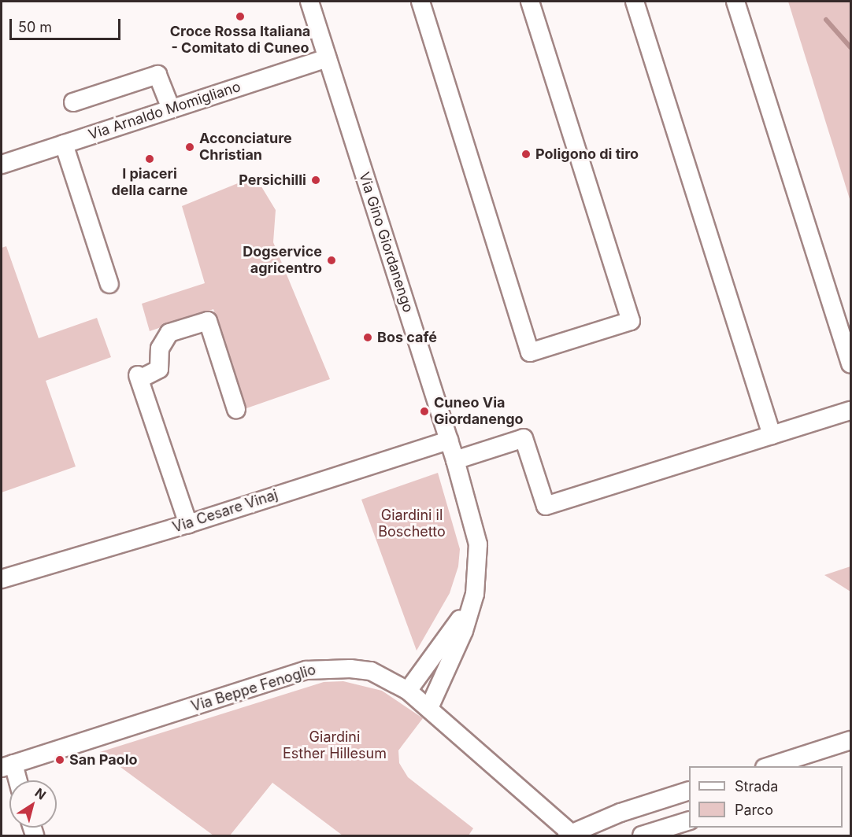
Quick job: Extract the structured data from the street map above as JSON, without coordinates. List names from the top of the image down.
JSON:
{
  "streets": {
    "street": [
      "Via Arnaldo Momigliano",
      "Via Gino Giordanengo",
      "Via Cesare Vinaj",
      "Via Beppe Fenoglio"
    ]
  },
  "crossings": [
    ["Via Arnaldo Momigliano", "Via Gino Giordanengo"],
    ["Via Gino Giordanengo", "Via Cesare Vinaj"],
    ["Via Gino Giordanengo", "Via Beppe Fenoglio"]
  ],
  "parks": ["Giardini il Boschetto", "Giardini Esther Hillesum"],
  "places": [
    "Croce Rossa Italiana - Comitato di Cuneo",
    "Acconciature Christian",
    "Poligono di tiro",
    "I piaceri della carne",
    "Persichilli",
    "Dogservice agricentro",
    "Bos café",
    "Cuneo Via Giordanengo",
    "San Paolo"
  ],
  "legend": ["Strada", "Parco"],
  "scale_bar": "50 m",
  "north": "top right"
}
